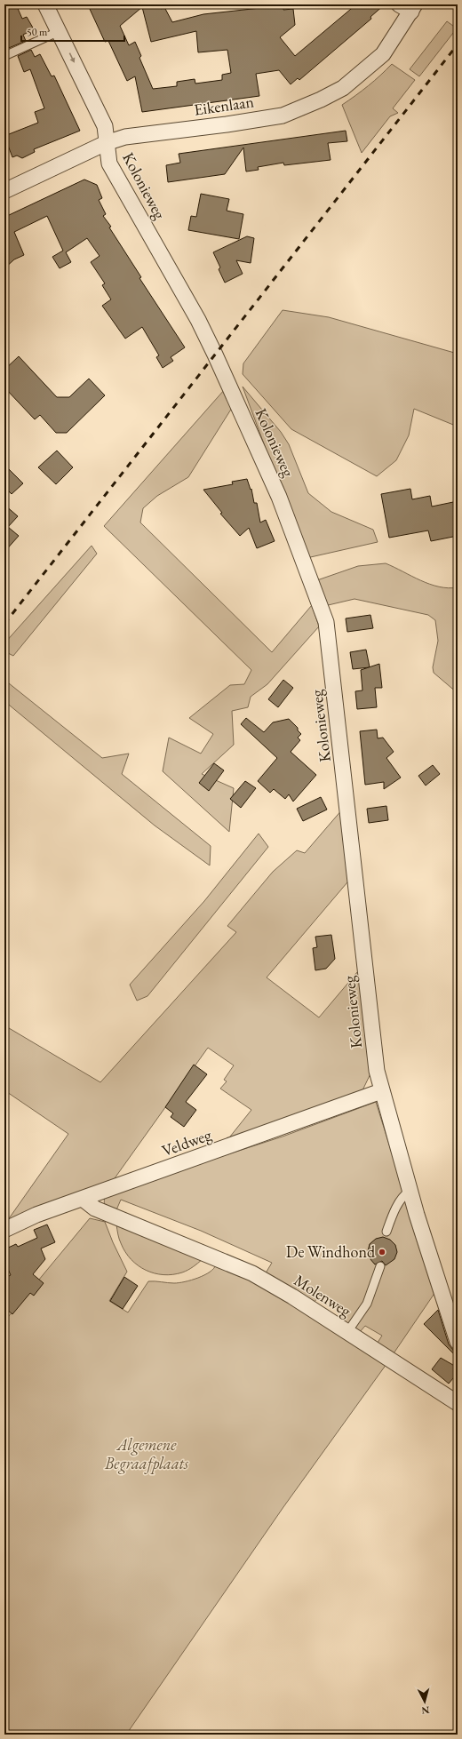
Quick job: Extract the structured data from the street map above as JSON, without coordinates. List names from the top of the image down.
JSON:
{
  "streets": {
    "street": [
      "Eikenlaan",
      "Kolonieweg",
      "Veldweg",
      "Molenweg"
    ]
  },
  "crossings": [
    ["Eikenlaan", "Kolonieweg"],
    ["Kolonieweg", "Veldweg"],
    ["Veldweg", "Molenweg"]
  ],
  "parks": ["Algemene Begraafplaats"],
  "places": ["De Windhond"],
  "scale_bar": "50 m",
  "north": "bottom"
}
